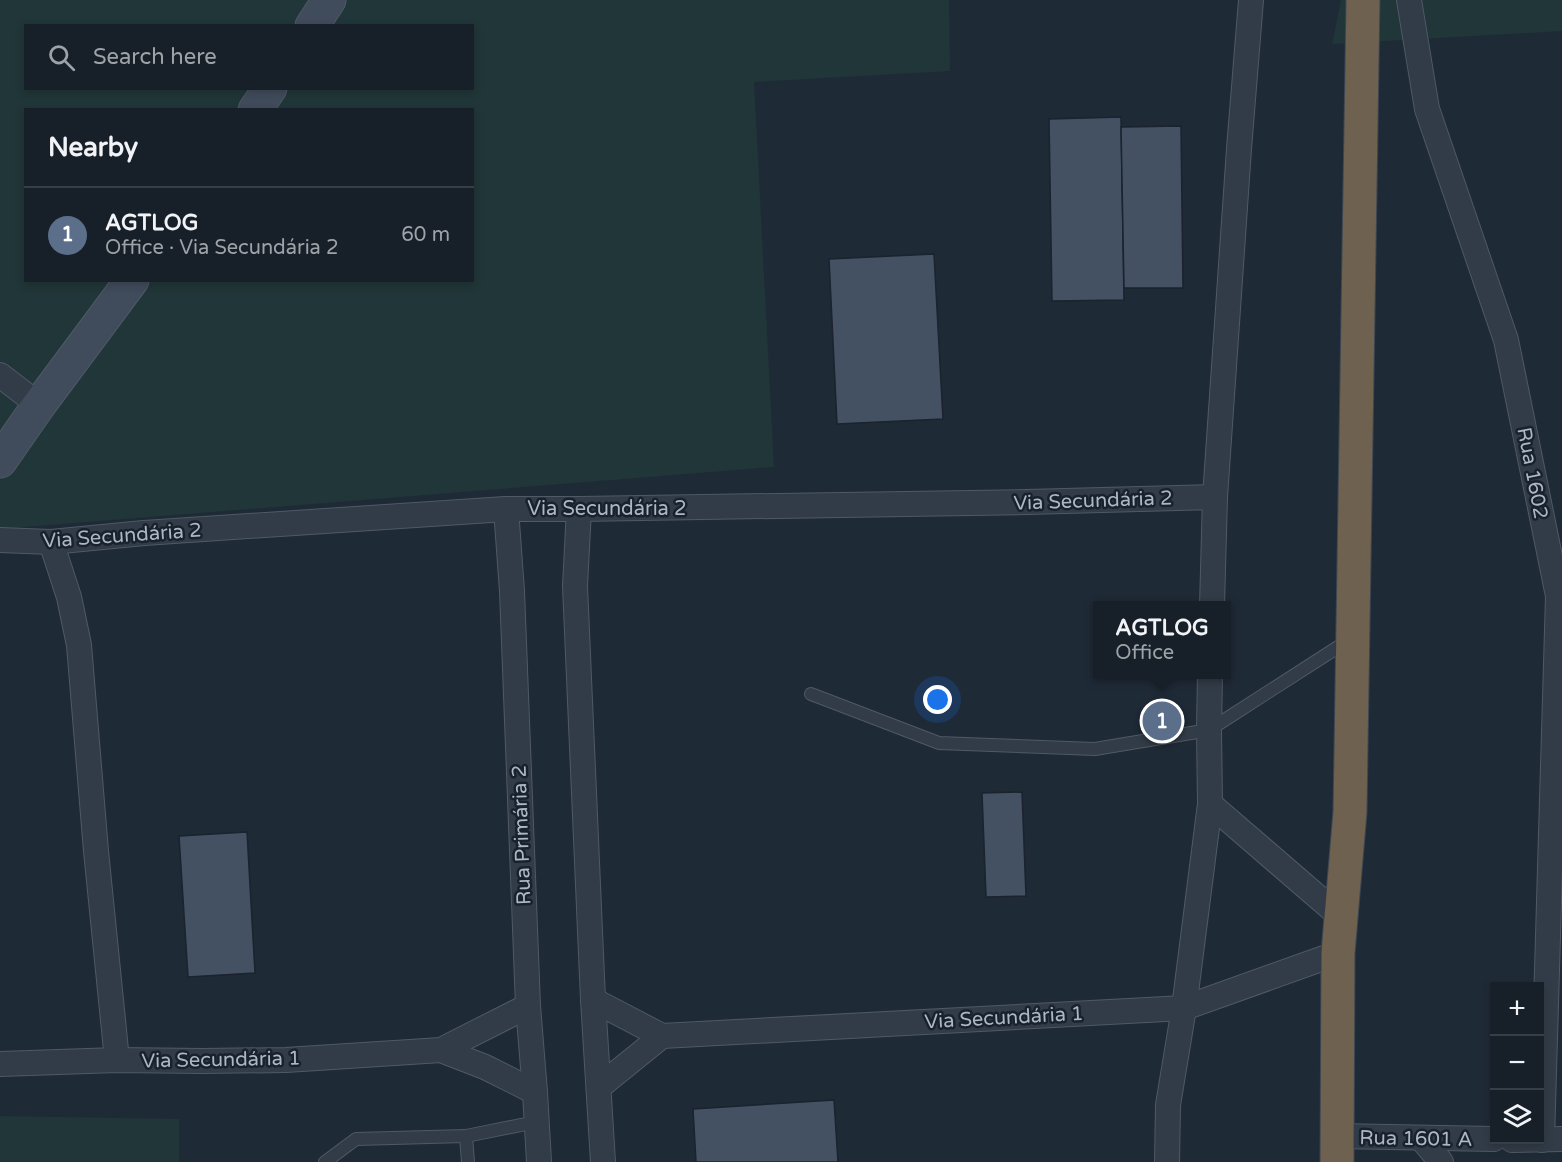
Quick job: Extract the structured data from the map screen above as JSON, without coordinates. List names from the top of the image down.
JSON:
{
  "streets": {
    "street": [
      "Rua 1602",
      "Via Secundária 2",
      "Rua Primária 2",
      "Via Secundária 1",
      "Rua 1601 A"
    ]
  },
  "crossings": [
    ["Via Secundária 2", "Rua Primária 2"]
  ],
  "page": {
    "search": "Search here",
    "heading": "Nearby",
    "list": [
      {
        "mark": "1",
        "name": "AGTLOG",
        "note": "Office · Via Secundária 2",
        "value": "60 m"
      }
    ],
    "popup": ["AGTLOG", "Office"],
    "pins": "1",
    "map_buttons": ["+", "−"]
  }
}
